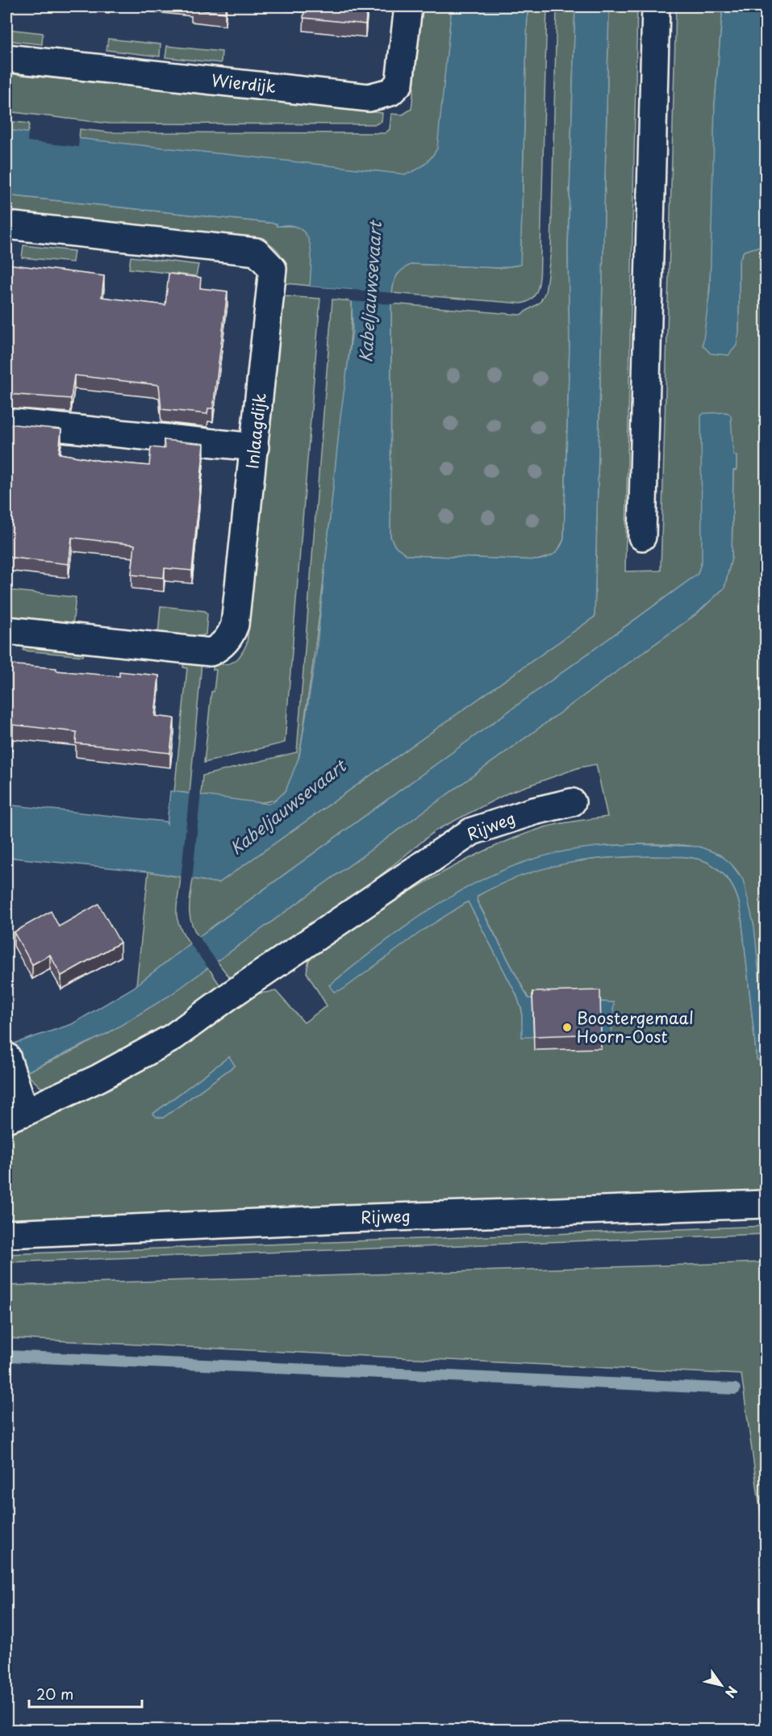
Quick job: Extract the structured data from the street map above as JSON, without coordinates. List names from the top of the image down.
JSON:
{
  "streets": {
    "street": ["Wierdijk", "Inlaagdijk", "Rijweg"]
  },
  "water": ["Kabeljauwsevaart"],
  "places": ["Boostergemaal Hoorn-Oost"],
  "scale_bar": "20 m",
  "north": "bottom right"
}
